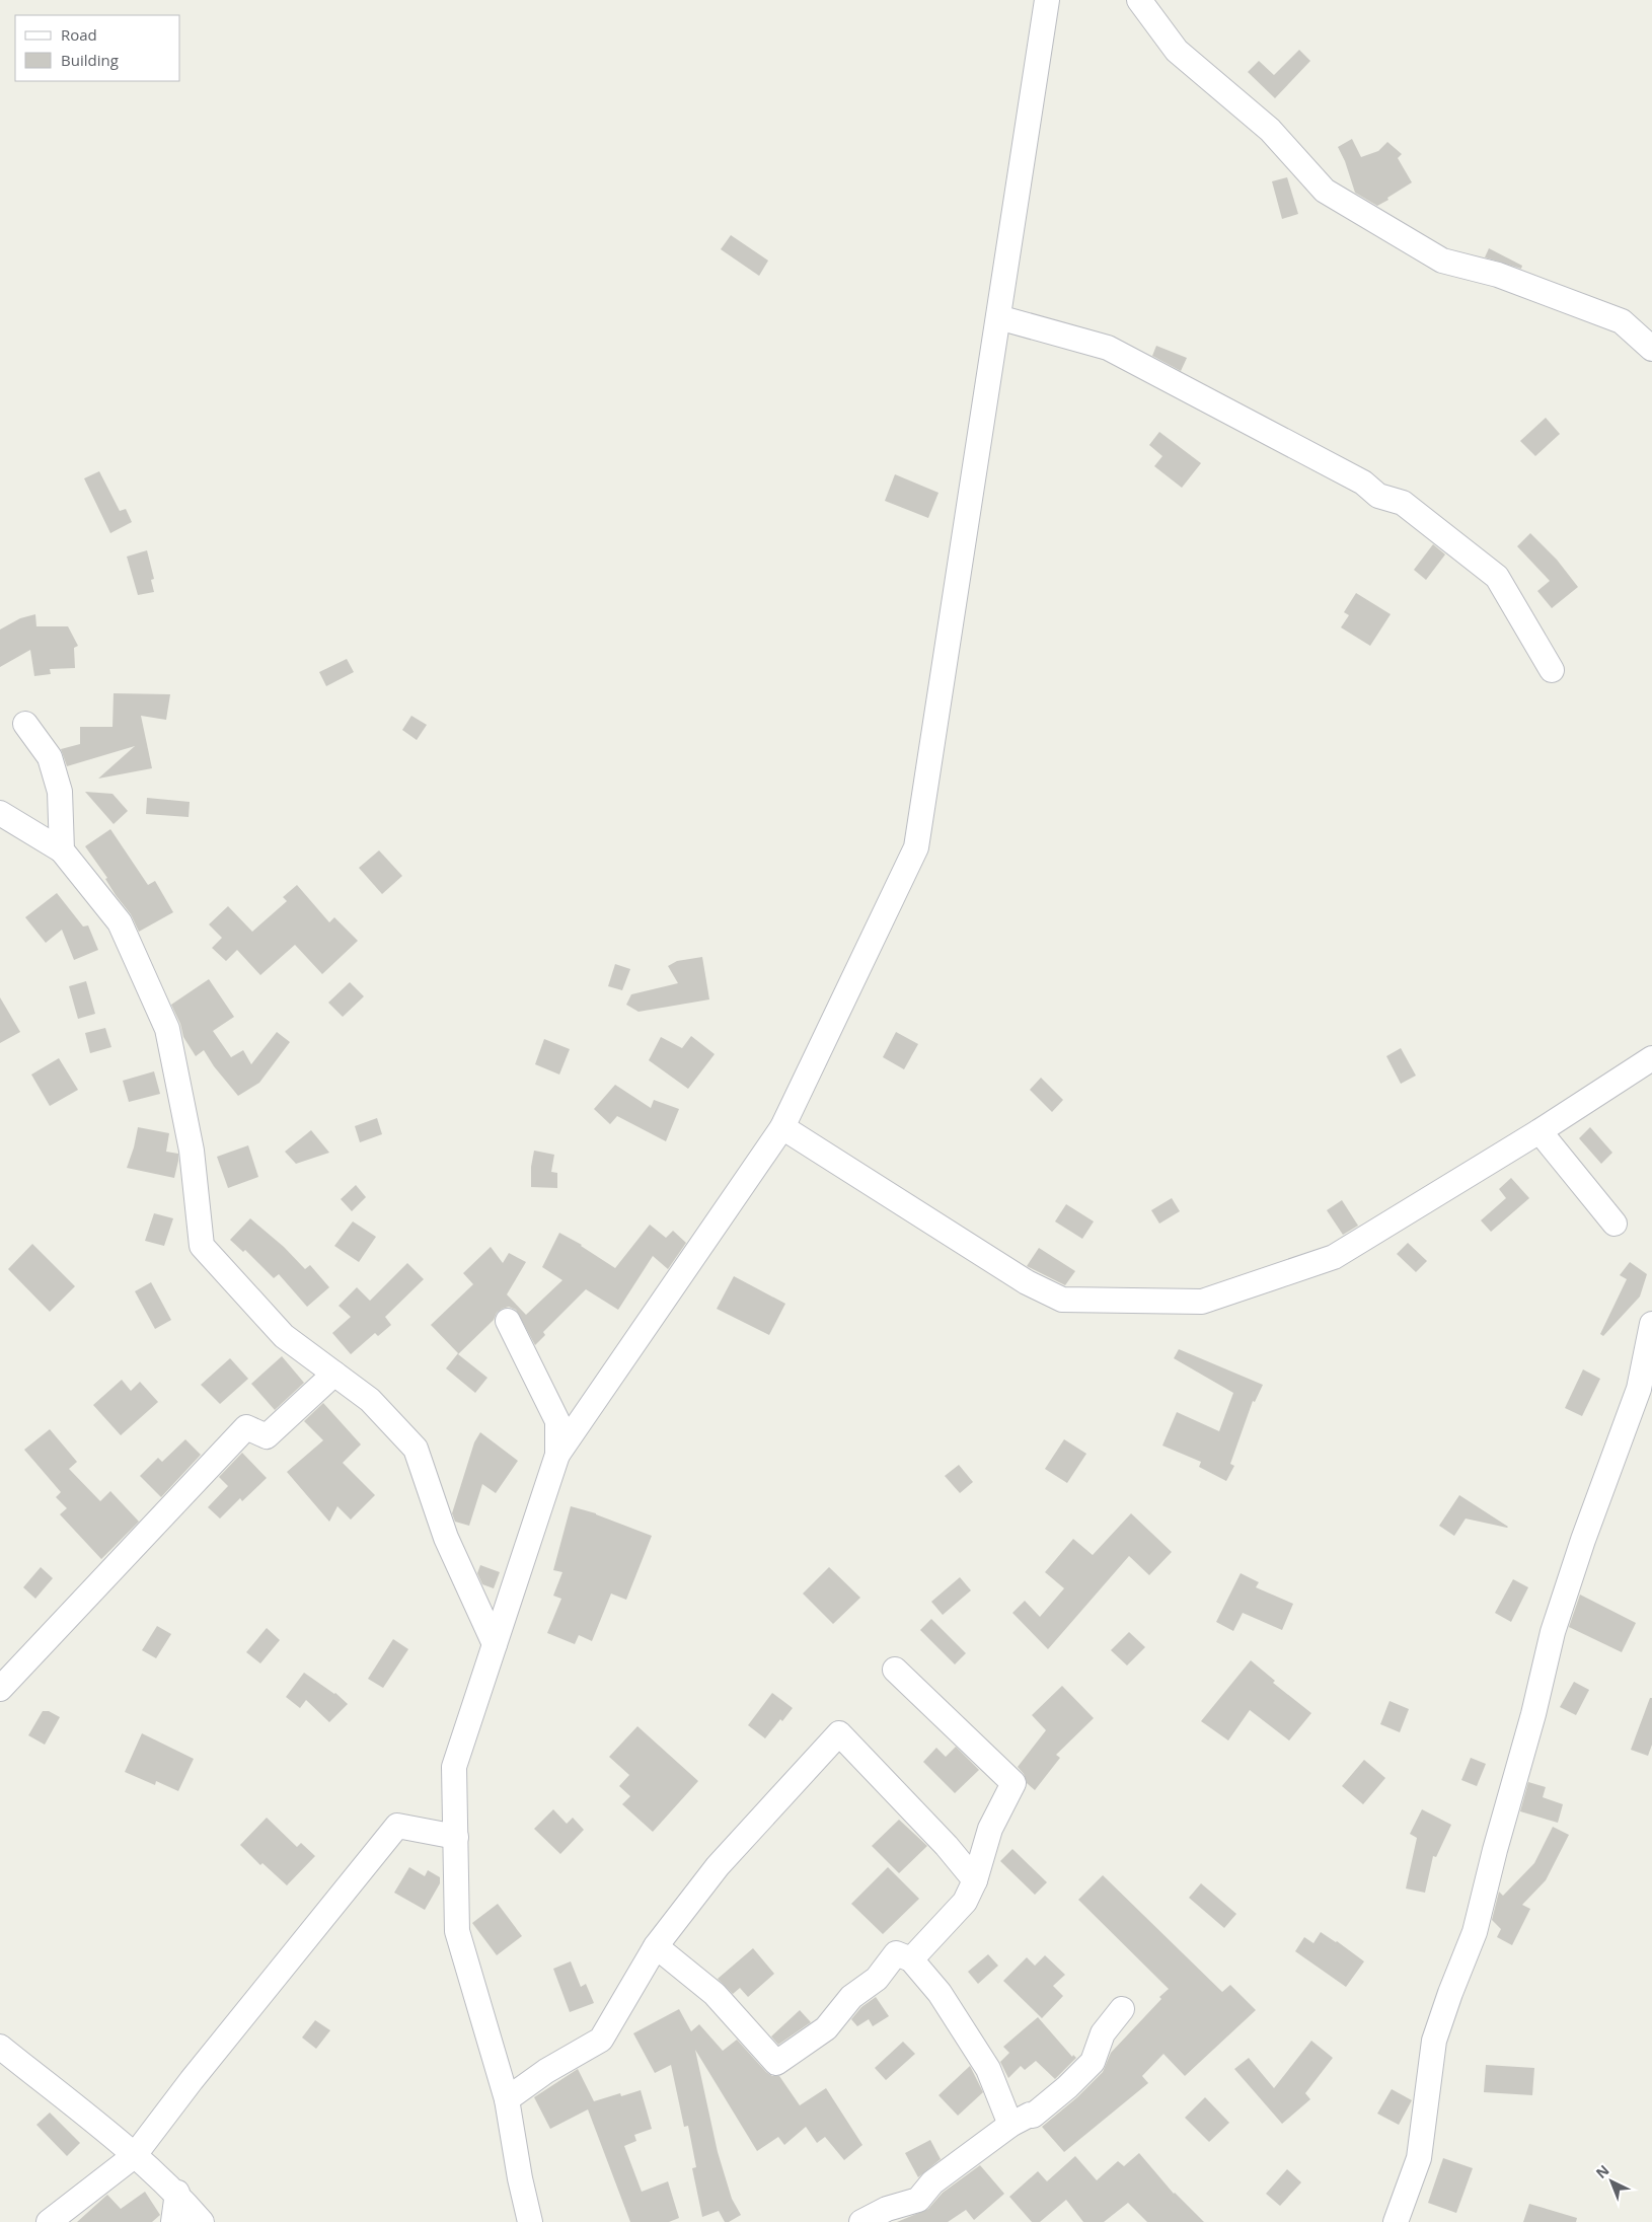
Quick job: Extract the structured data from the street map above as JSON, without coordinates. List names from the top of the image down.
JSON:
{
  "legend": ["Road", "Building"],
  "north": "top left"
}
